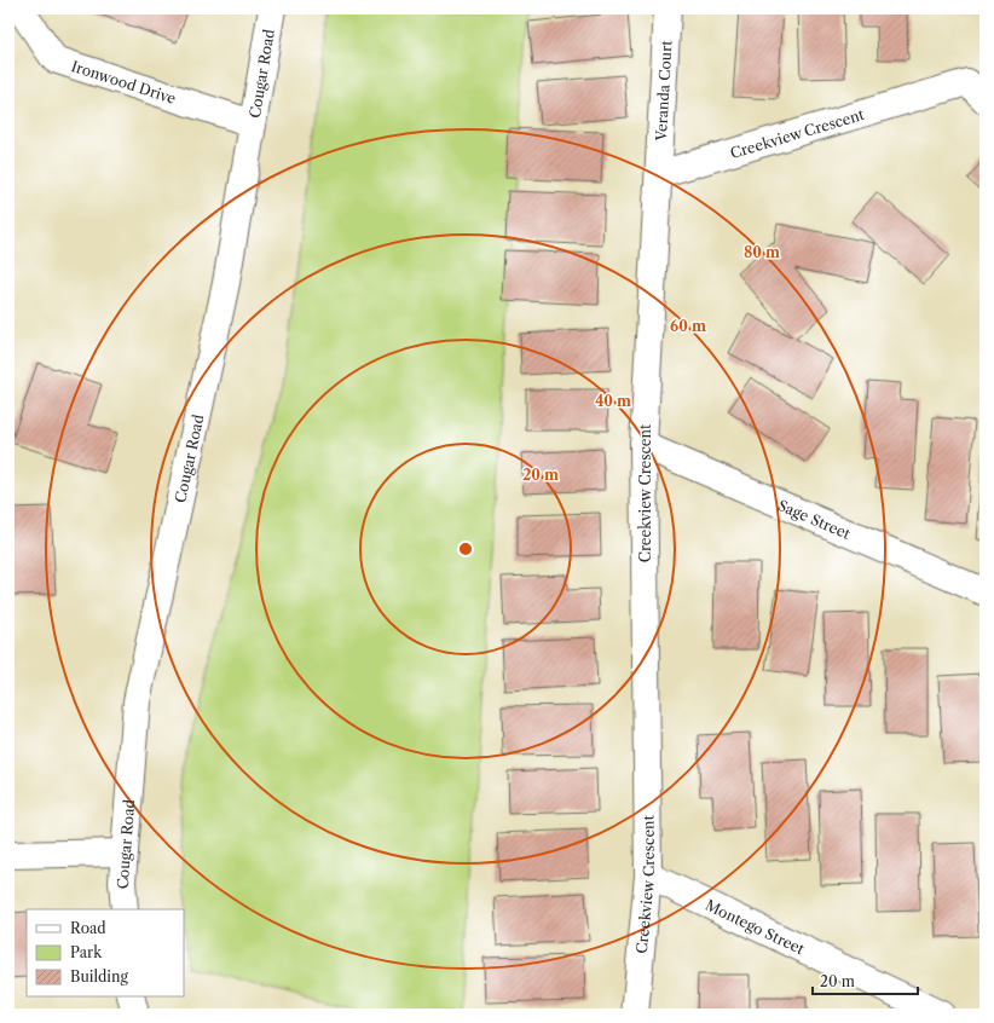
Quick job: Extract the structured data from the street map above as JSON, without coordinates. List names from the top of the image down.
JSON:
{
  "streets": {
    "street": [
      "Cougar Road",
      "Ironwood Drive",
      "Veranda Court",
      "Creekview Crescent",
      "Sage Street",
      "Montego Street"
    ]
  },
  "crossings": [
    ["Cougar Road", "Ironwood Drive"],
    ["Veranda Court", "Creekview Crescent"],
    ["Creekview Crescent", "Sage Street"],
    ["Creekview Crescent", "Montego Street"]
  ],
  "legend": ["Road", "Park", "Building"],
  "scale_bar": "20 m",
  "rings": [
    "80 m",
    "60 m",
    "40 m",
    "20 m"
  ]
}
